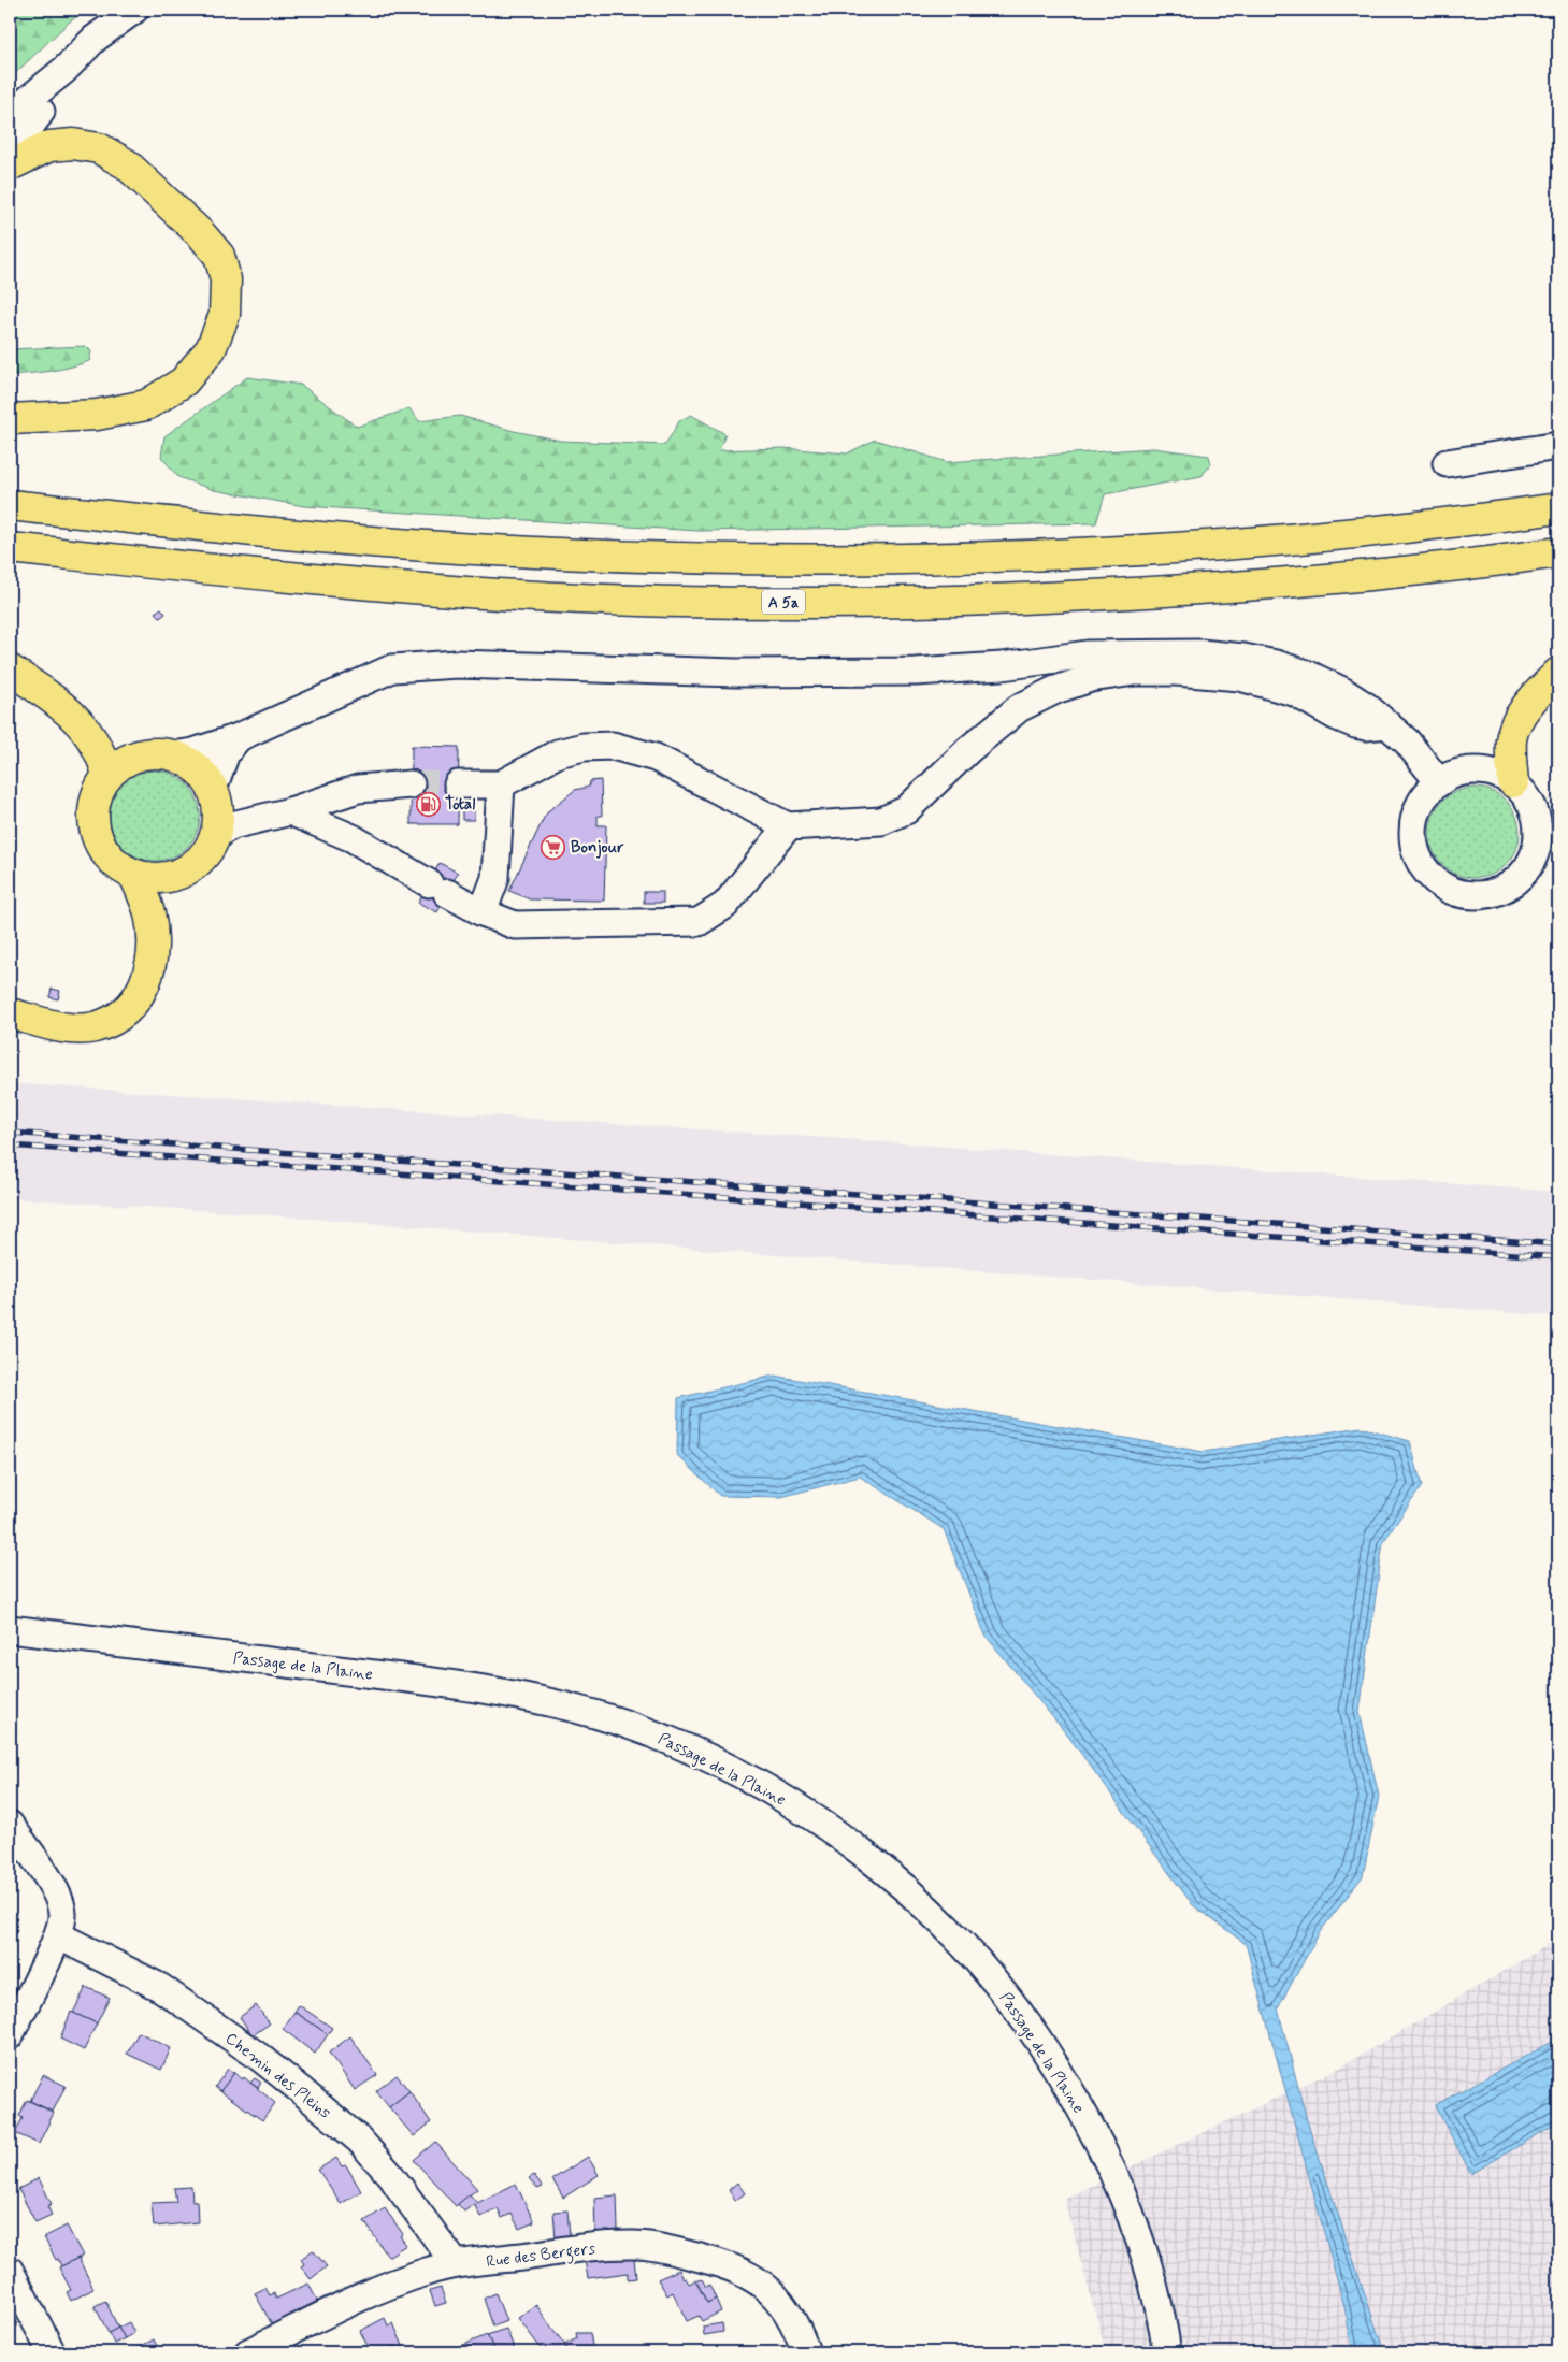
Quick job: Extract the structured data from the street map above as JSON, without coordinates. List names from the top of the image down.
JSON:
{
  "streets": {
    "main road": ["A 5a"],
    "street": ["Passage de la Plaine", "Chemin des Pleins", "Rue des Bergers"]
  },
  "crossings": [
    ["Chemin des Pleins", "Rue des Bergers"]
  ],
  "places": {
    "fuel station": ["Total"],
    "supermarket": ["Bonjour"]
  }
}
